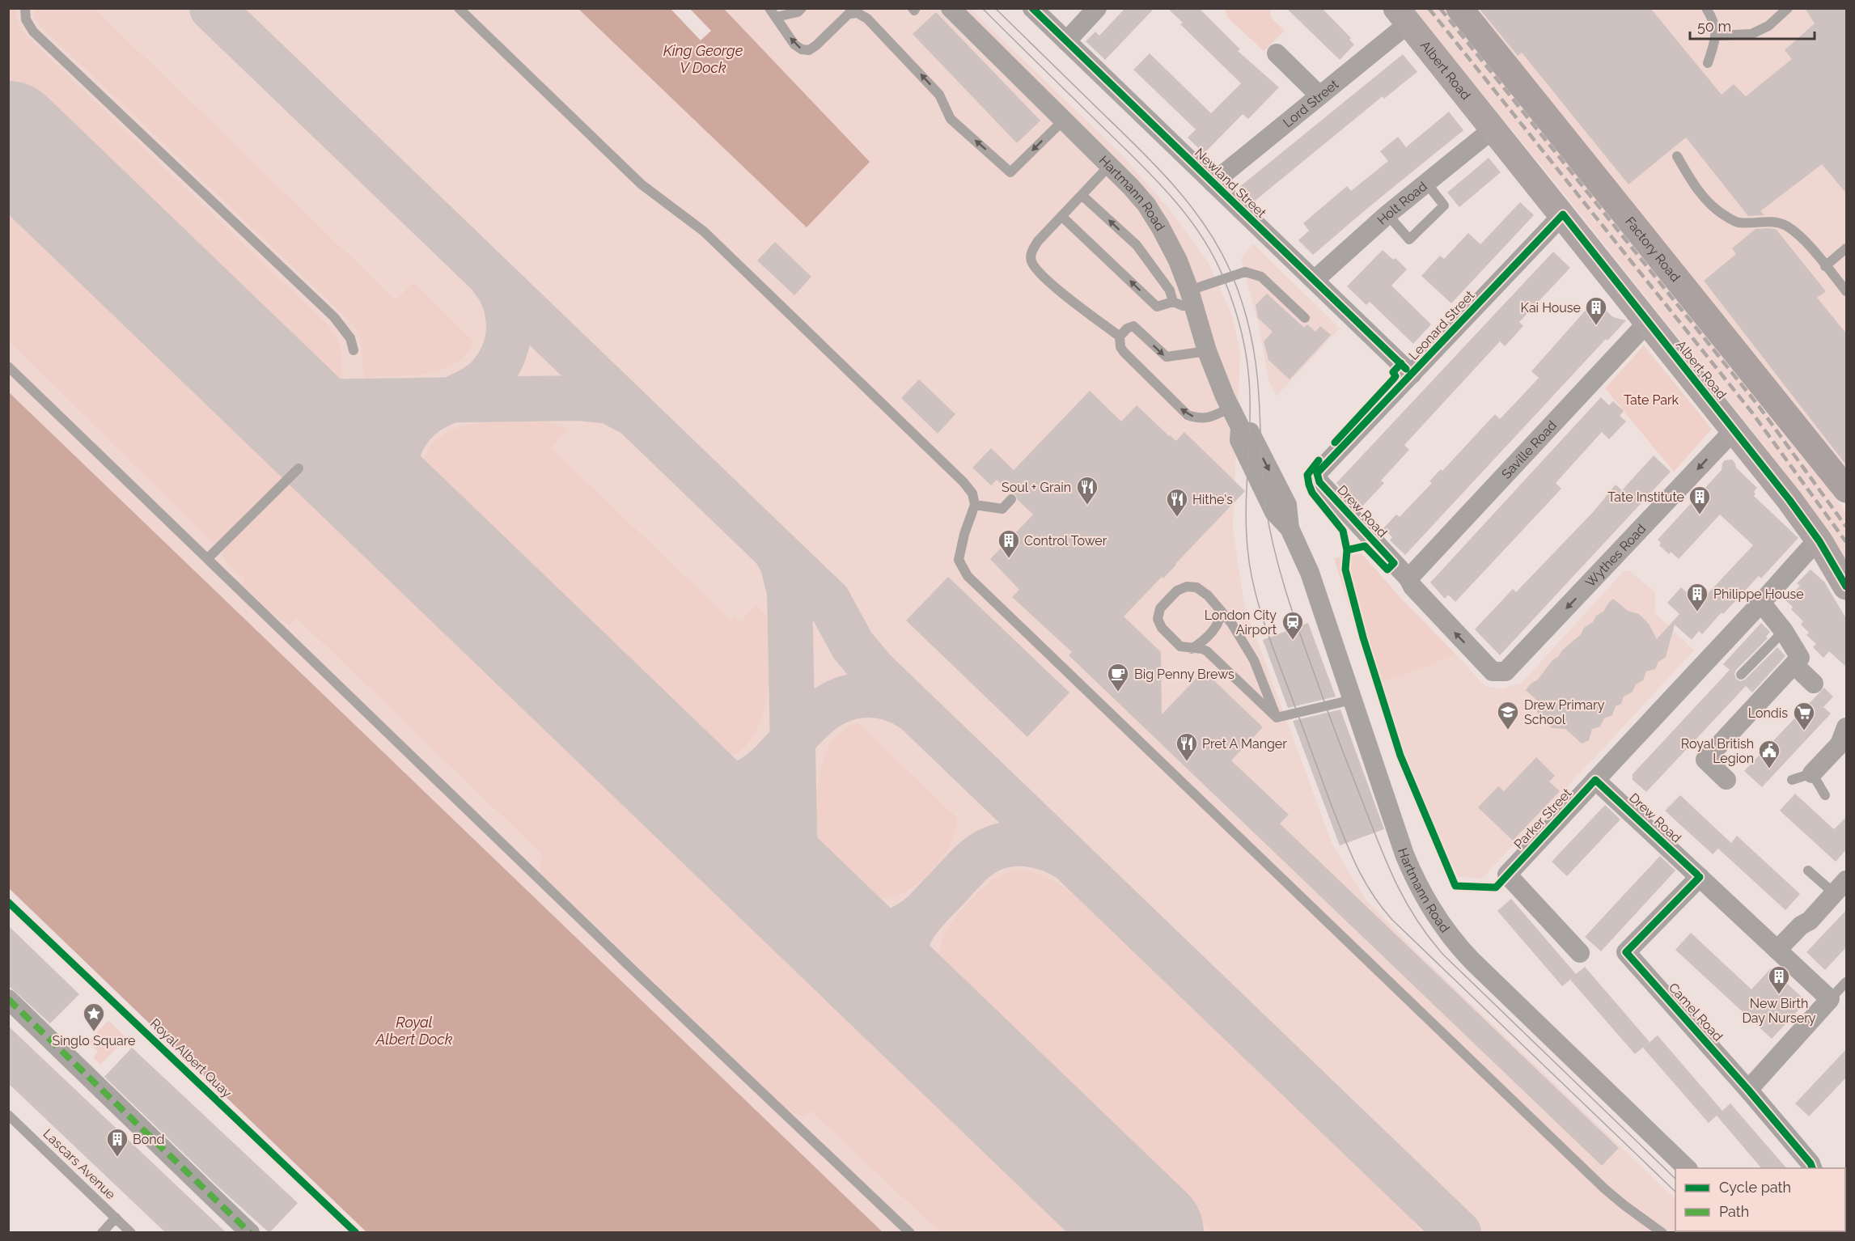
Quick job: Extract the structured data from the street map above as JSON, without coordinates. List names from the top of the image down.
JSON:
{
  "streets": {
    "main road": ["Albert Road"],
    "street": [
      "Lord Street",
      "Newland Street",
      "Hartmann Road",
      "Holt Road",
      "Factory Road",
      "Leonard Street",
      "Saville Road",
      "Drew Road",
      "Wythes Road",
      "Parker Street",
      "Camel Road"
    ],
    "lane": ["Lascars Avenue"],
    "cycle path": ["Royal Albert Quay"]
  },
  "crossings": [
    ["Albert Road", "Lord Street"],
    ["Albert Road", "Holt Road"],
    ["Albert Road", "Leonard Street"],
    ["Albert Road", "Saville Road"],
    ["Albert Road", "Wythes Road"],
    ["Albert Road", "Parker Street"],
    ["Lord Street", "Newland Street"],
    ["Newland Street", "Holt Road"],
    ["Newland Street", "Leonard Street"],
    ["Leonard Street", "Drew Road"],
    ["Saville Road", "Drew Road"],
    ["Drew Road", "Wythes Road"],
    ["Drew Road", "Parker Street"],
    ["Drew Road", "Camel Road"]
  ],
  "one_way": ["Wythes Road"],
  "water": ["King George V Dock", "Royal Albert Dock"],
  "parks": ["Tate Park"],
  "places": {
    "building": [
      "Kai House",
      "Tate Institute",
      "Control Tower",
      "Philippe House",
      "New Birth Day Nursery",
      "Bond"
    ],
    "restaurant": ["Soul + Grain", "Hithe's", "Pret A Manger"],
    "station": ["London City Airport"],
    "cafe": ["Big Penny Brews"],
    "school or university": ["Drew Primary School"],
    "supermarket": ["Londis"],
    "public building": ["Royal British Legion"],
    "place": ["Singlo Square"]
  },
  "legend": ["Cycle path", "Path"],
  "scale_bar": "50 m"
}
